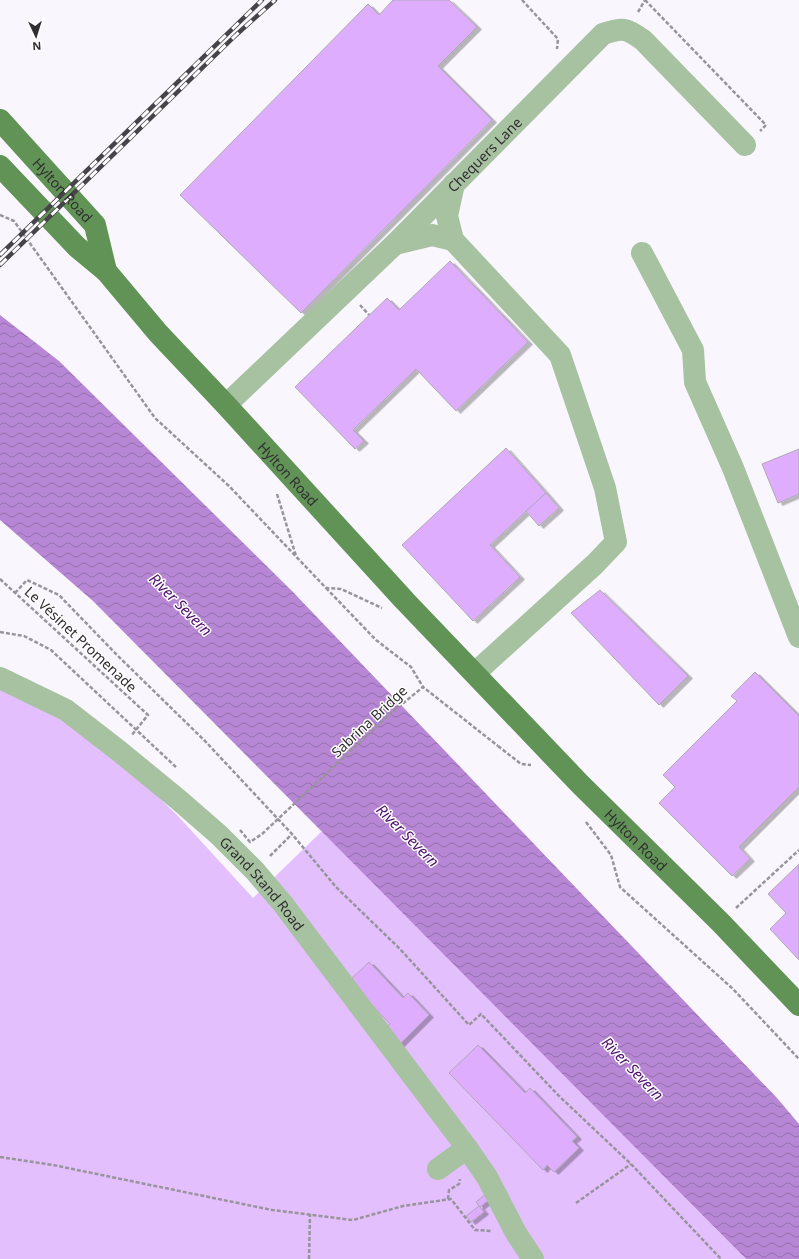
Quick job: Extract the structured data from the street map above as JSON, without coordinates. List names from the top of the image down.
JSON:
{
  "streets": {
    "main road": ["Hylton Road"],
    "lane": ["Chequers Lane", "Grand Stand Road"],
    "path": ["Le Vésinet Promenade", "Sabrina Bridge"]
  },
  "crossings": [
    ["Chequers Lane", "Hylton Road"]
  ],
  "water": ["River Severn"],
  "north": "bottom"
}
